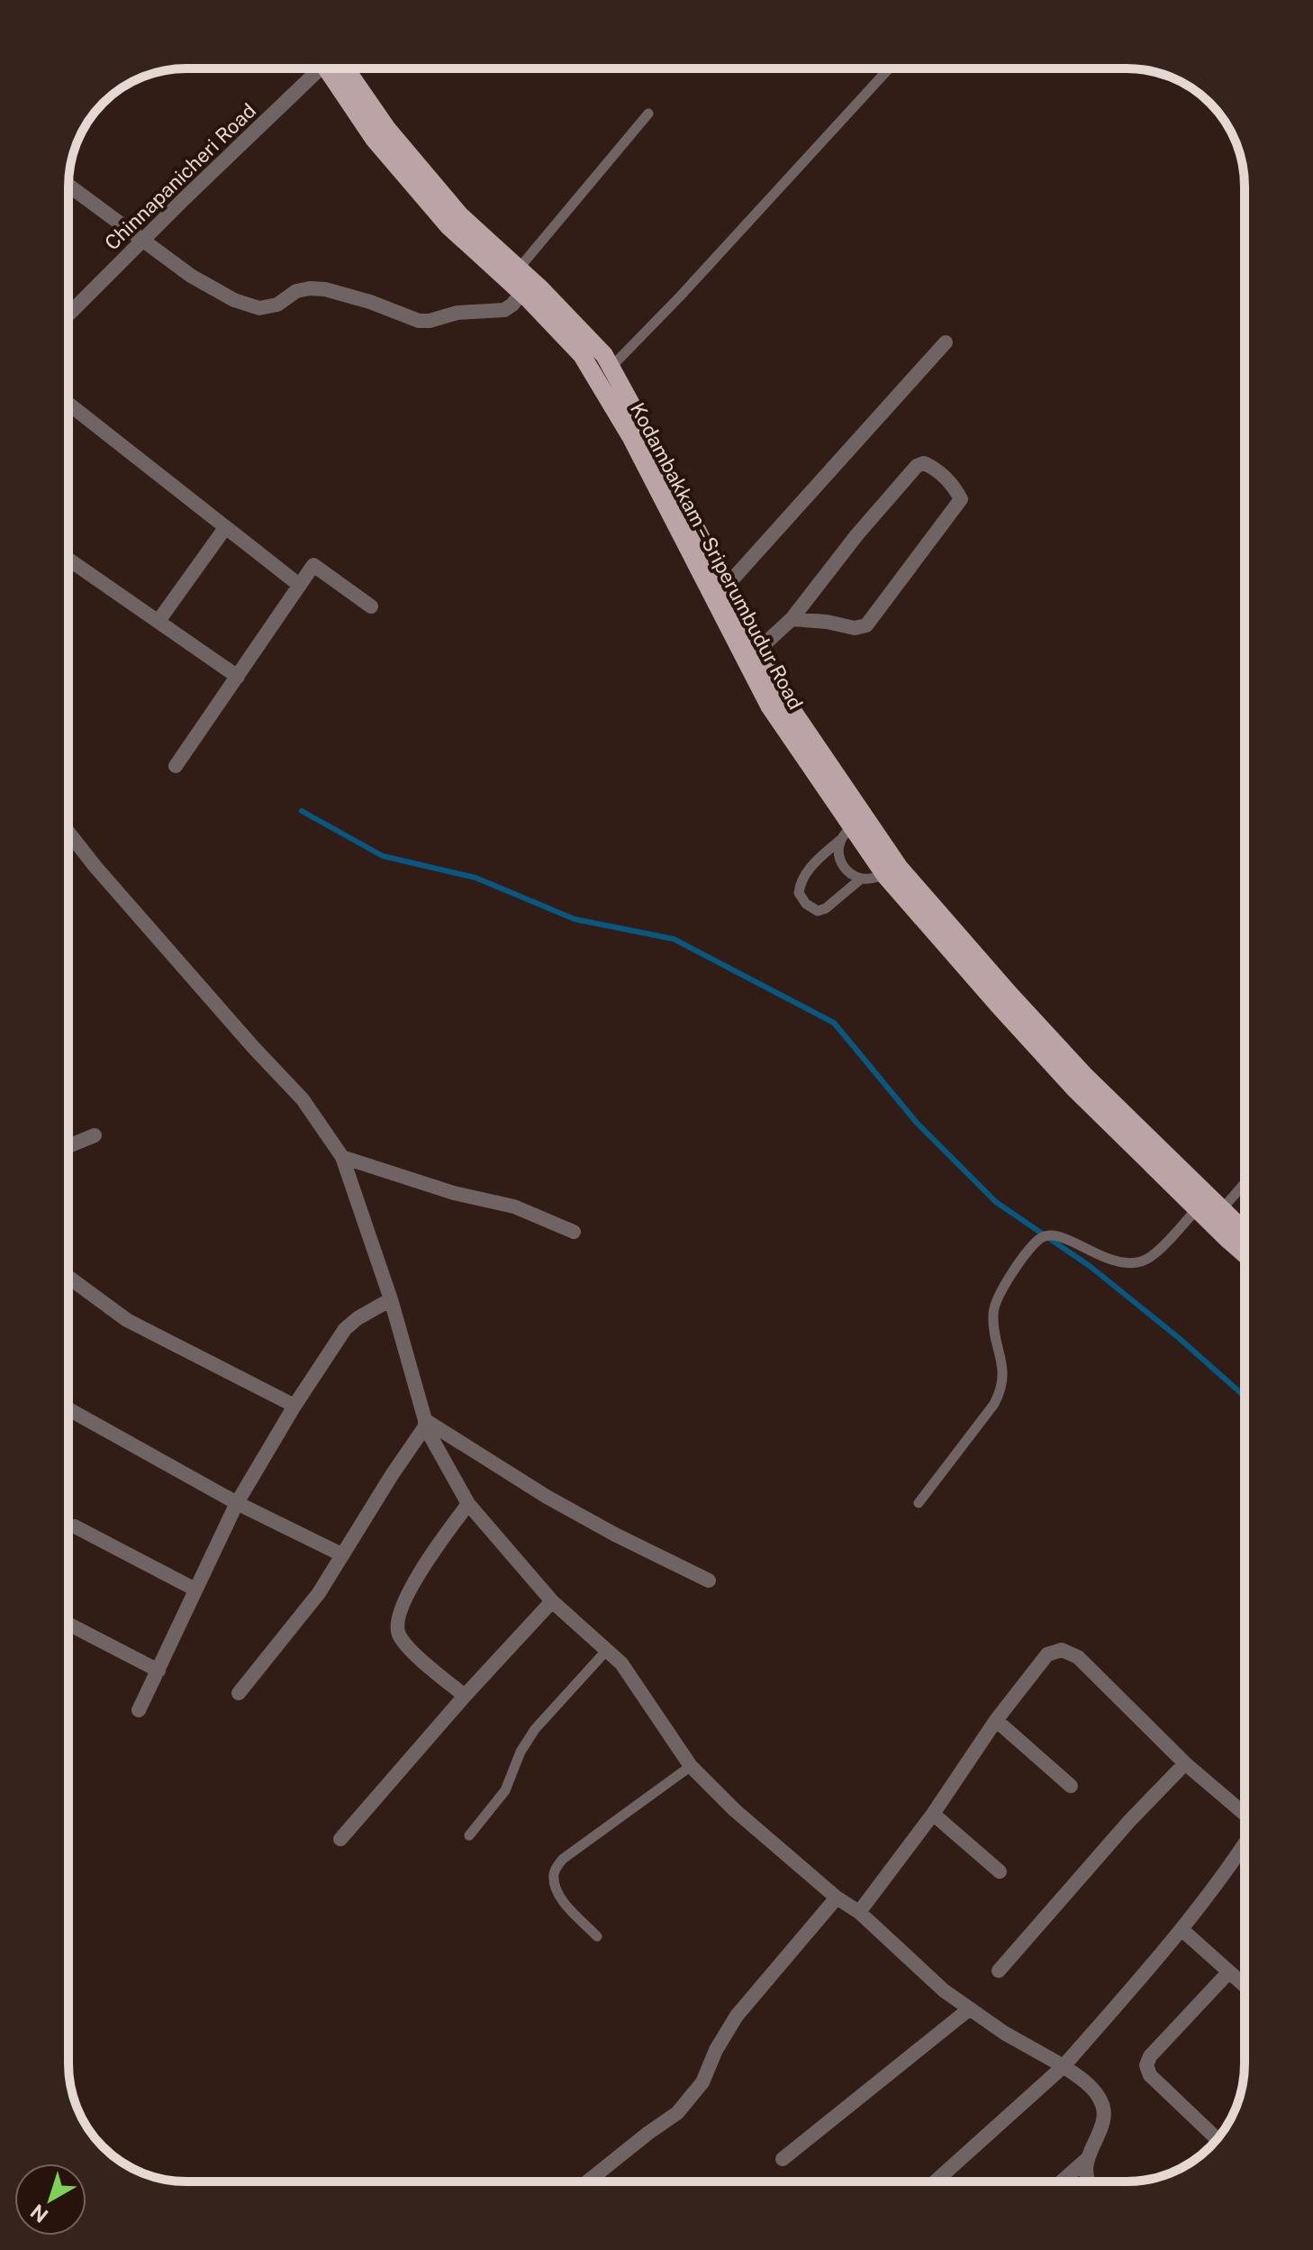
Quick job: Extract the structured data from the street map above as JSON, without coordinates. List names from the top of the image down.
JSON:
{
  "streets": {
    "main road": ["Kodambakkam – Sriperumbudur Road"],
    "street": ["Chinnapanicheri Road"]
  },
  "north": "bottom left"
}
